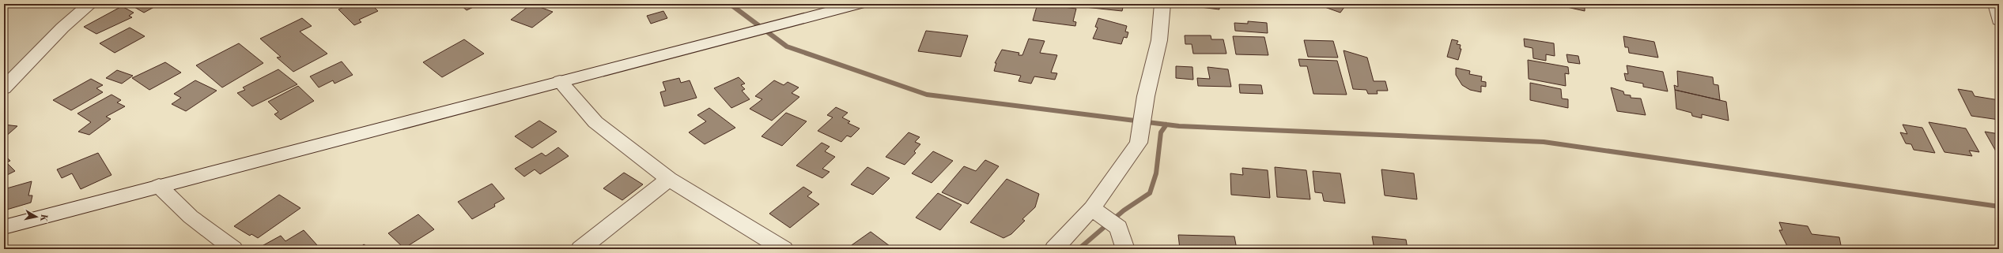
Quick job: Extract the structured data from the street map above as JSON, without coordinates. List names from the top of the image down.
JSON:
{
  "north": "right"
}
